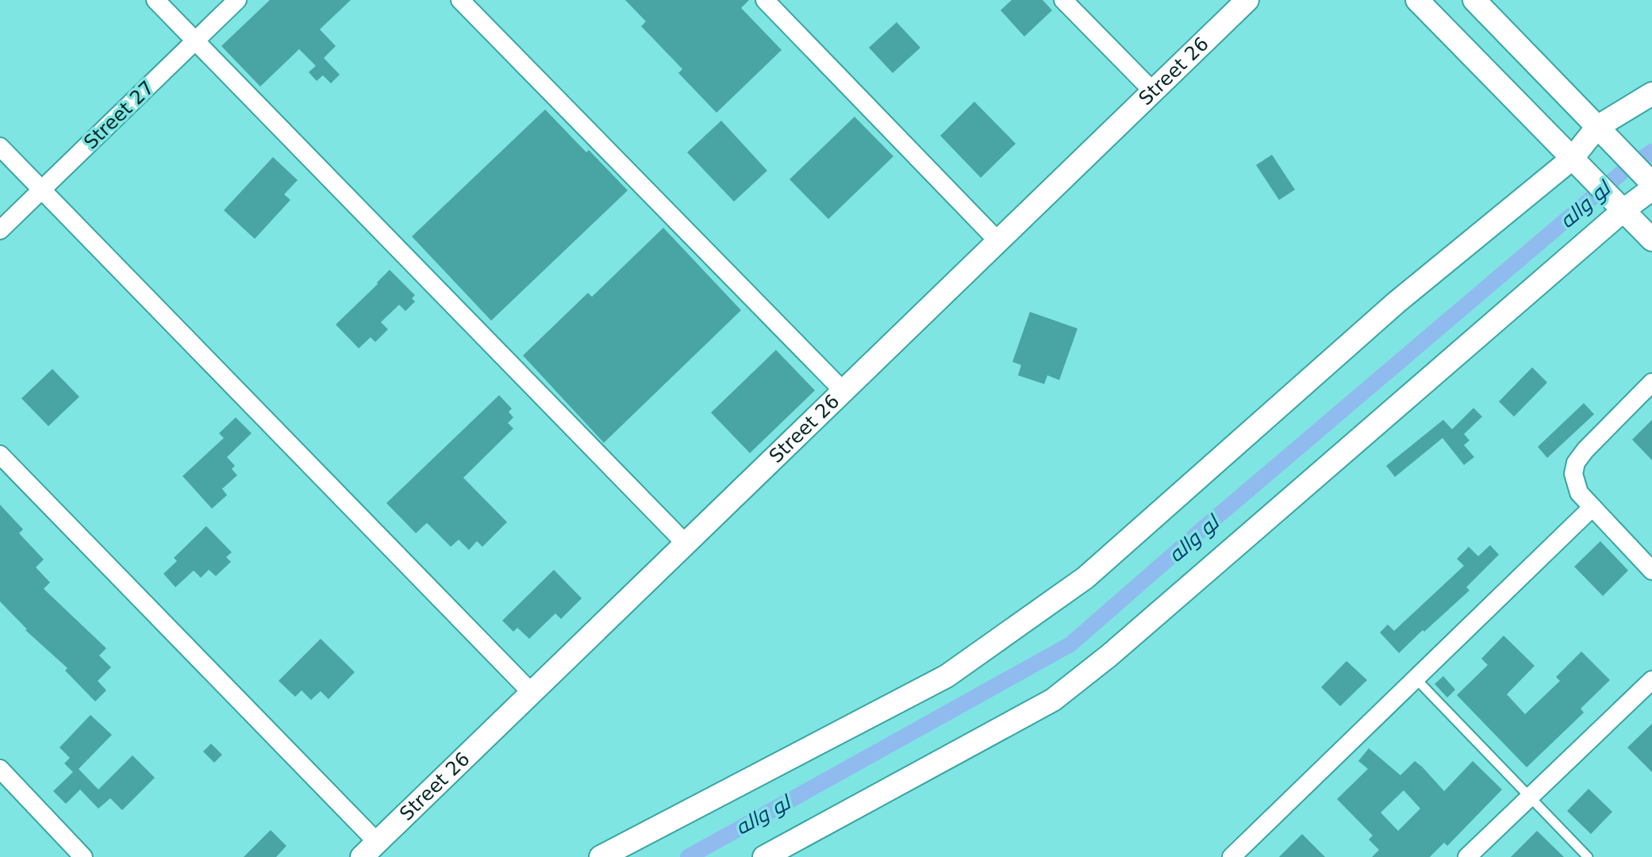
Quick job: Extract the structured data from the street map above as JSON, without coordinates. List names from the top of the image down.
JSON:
{
  "streets": {
    "street": ["Street 26", "Street 27"]
  },
  "water": ["لو واله"]
}
